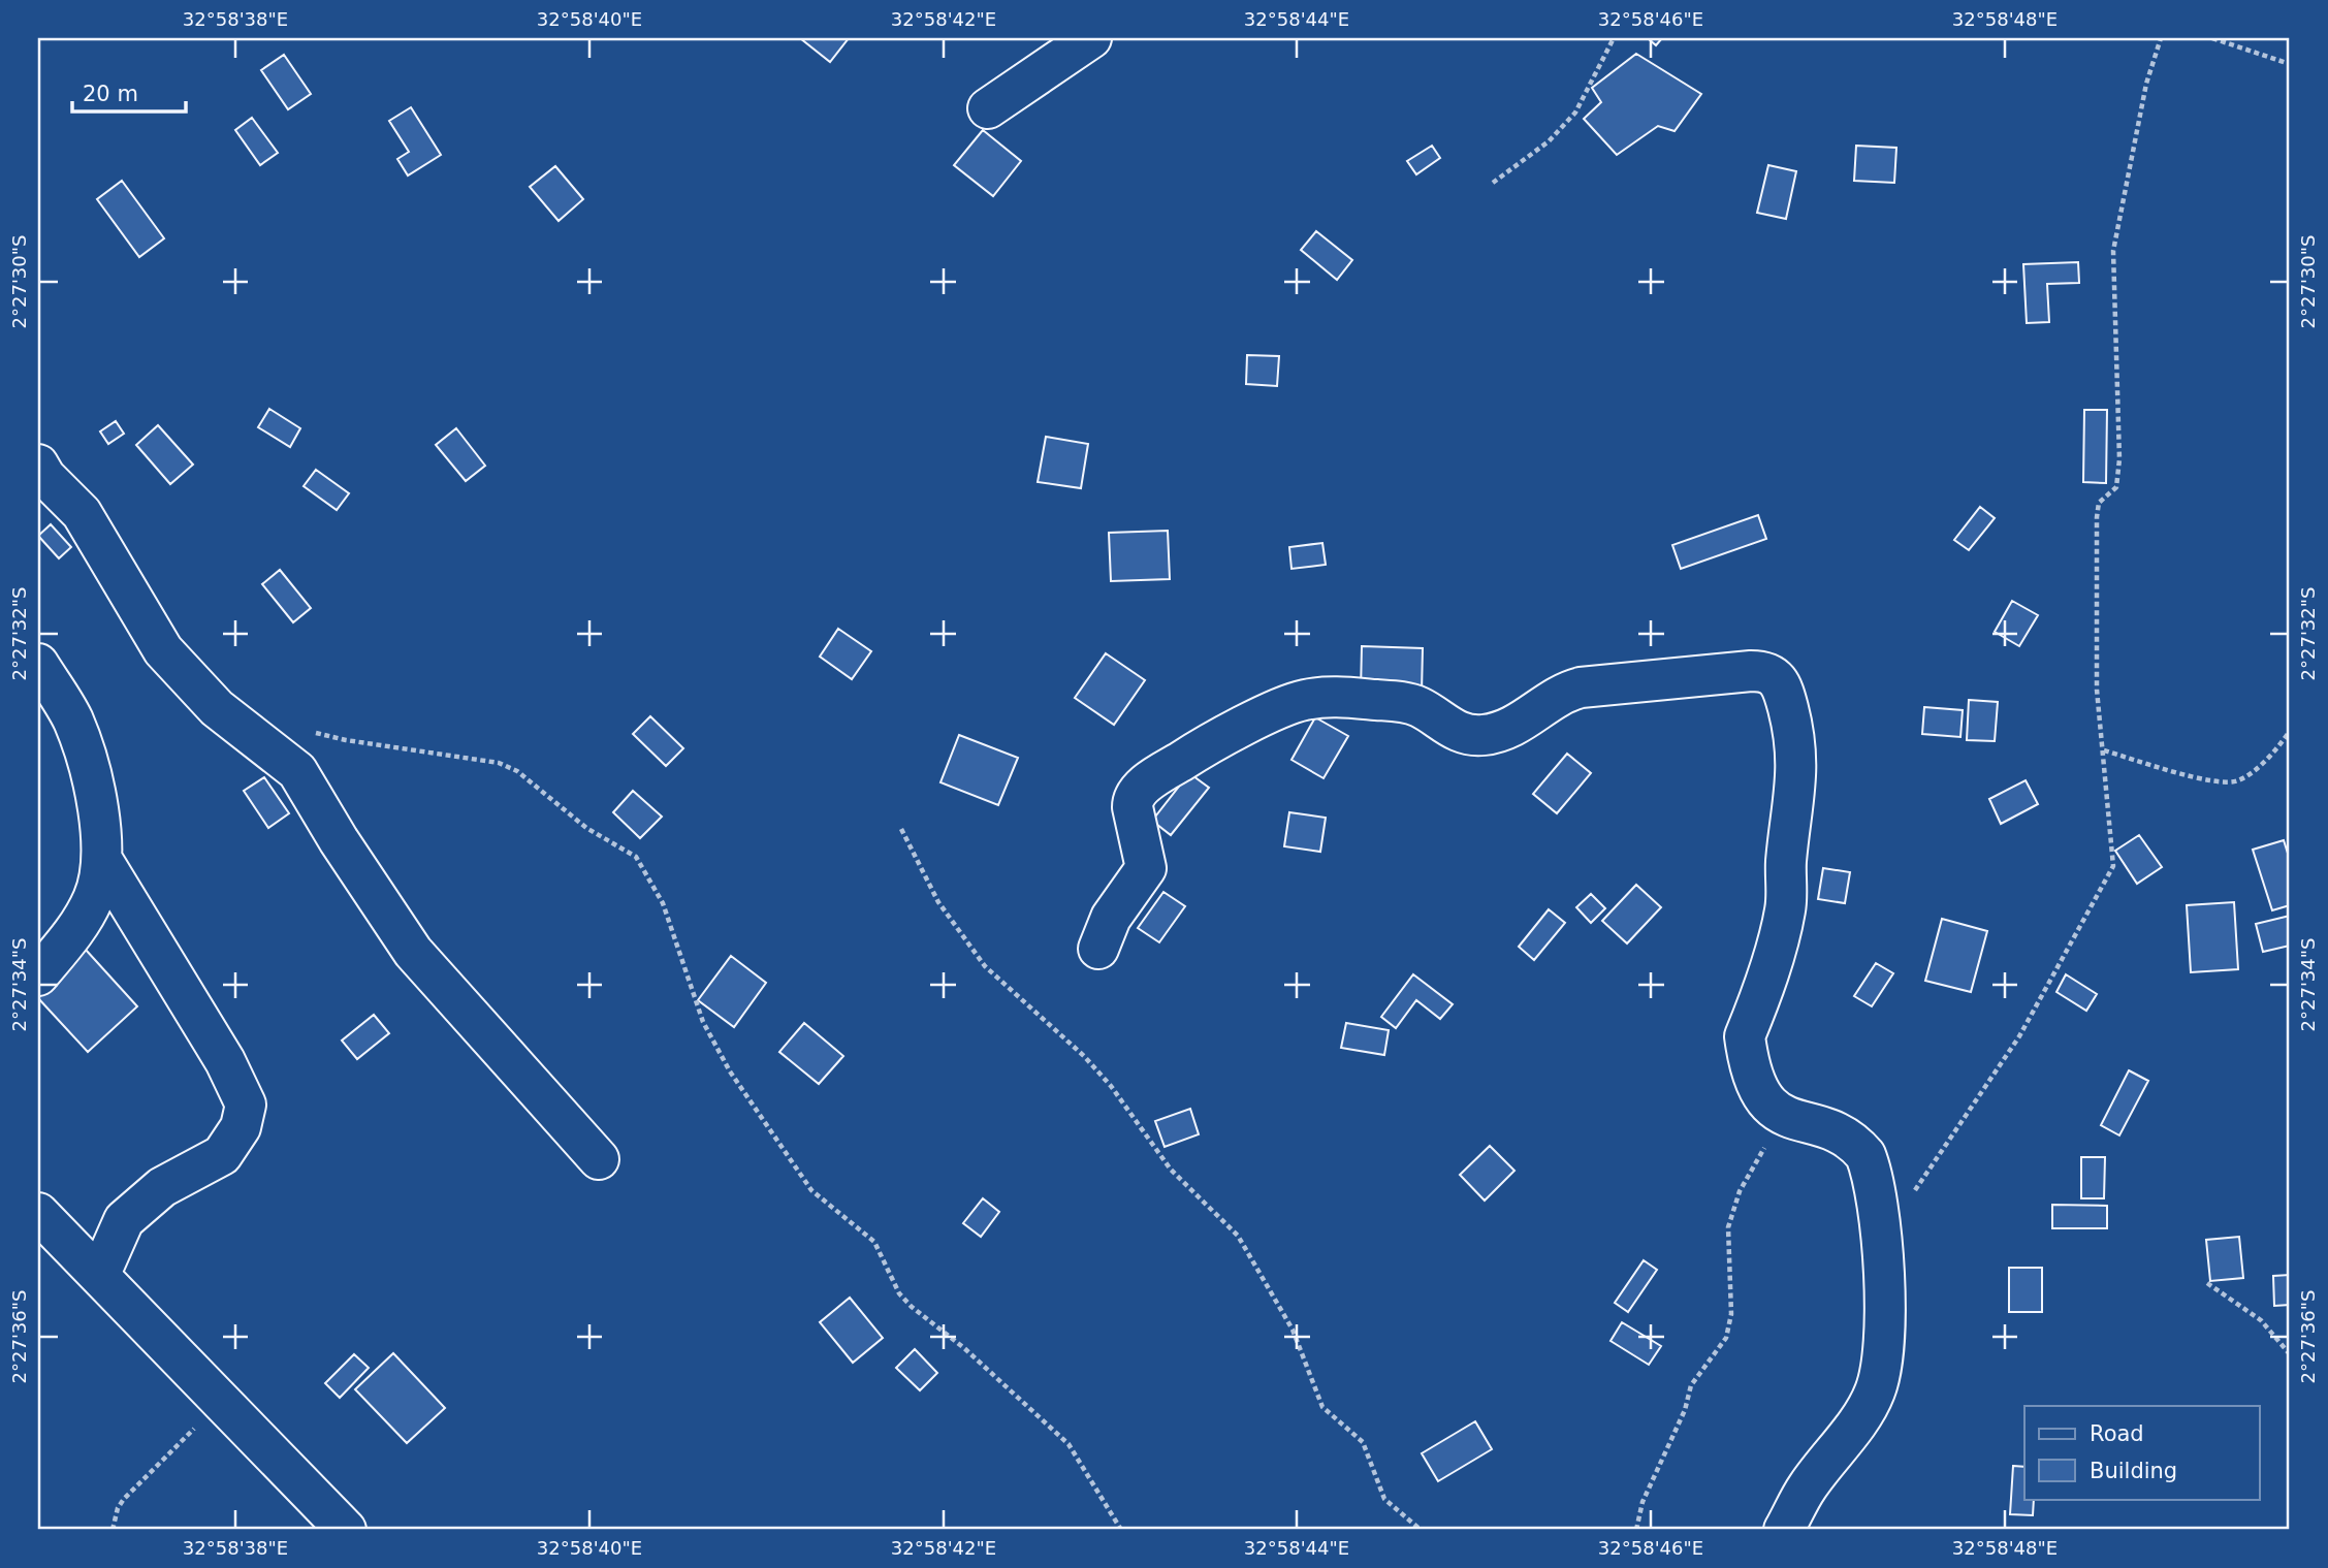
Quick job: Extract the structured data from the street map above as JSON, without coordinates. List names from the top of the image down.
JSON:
{
  "legend": ["Road", "Building"],
  "scale_bar": "20 m",
  "coordinates": [
    "32°58'38\"E",
    "32°58'40\"E",
    "32°58'42\"E",
    "32°58'44\"E",
    "32°58'46\"E",
    "32°58'48\"E",
    "2°27'30\"S",
    "2°27'32\"S",
    "2°27'34\"S",
    "2°27'36\"S"
  ]
}
